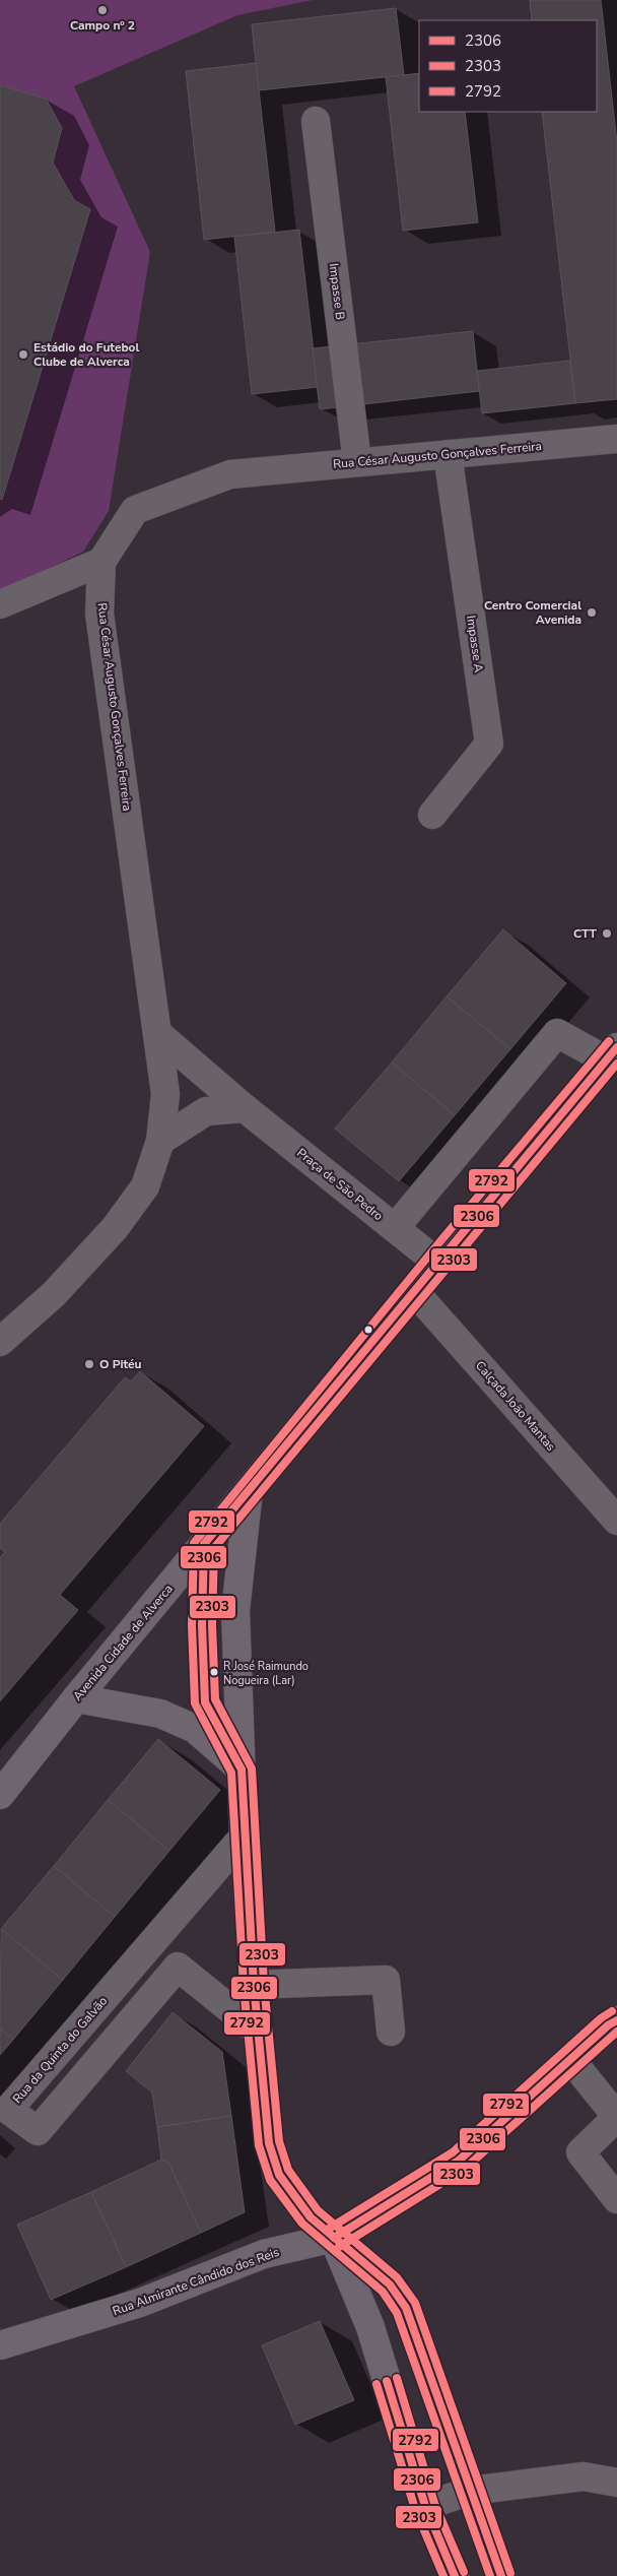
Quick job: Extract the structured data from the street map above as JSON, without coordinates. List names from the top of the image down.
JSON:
{
  "streets": {
    "main road": ["Avenida Cidade de Alverca", "Rua Almirante Cândido dos Reis"],
    "street": [
      "Impasse B",
      "Rua César Augusto Gonçalves Ferreira",
      "Impasse A",
      "Praça de São Pedro",
      "Calçada João Mantas",
      "Rua da Quinta do Galvão"
    ]
  },
  "crossings": [
    ["Impasse B", "Rua César Augusto Gonçalves Ferreira"],
    ["Rua César Augusto Gonçalves Ferreira", "Impasse A"],
    ["Rua César Augusto Gonçalves Ferreira", "Praça de São Pedro"],
    ["Praça de São Pedro", "Avenida Cidade de Alverca"],
    ["Calçada João Mantas", "Avenida Cidade de Alverca"]
  ],
  "places": [
    "Campo nº 2",
    "Estádio do Futebol Clube de Alverca",
    "Centro Comercial Avenida",
    "CTT",
    "O Pitéu",
    "R José Raimundo Nogueira (Lar)"
  ],
  "lines": ["transit line 2792", "transit line 2306", "transit line 2303"],
  "legend": ["2306", "2303", "2792"]
}
